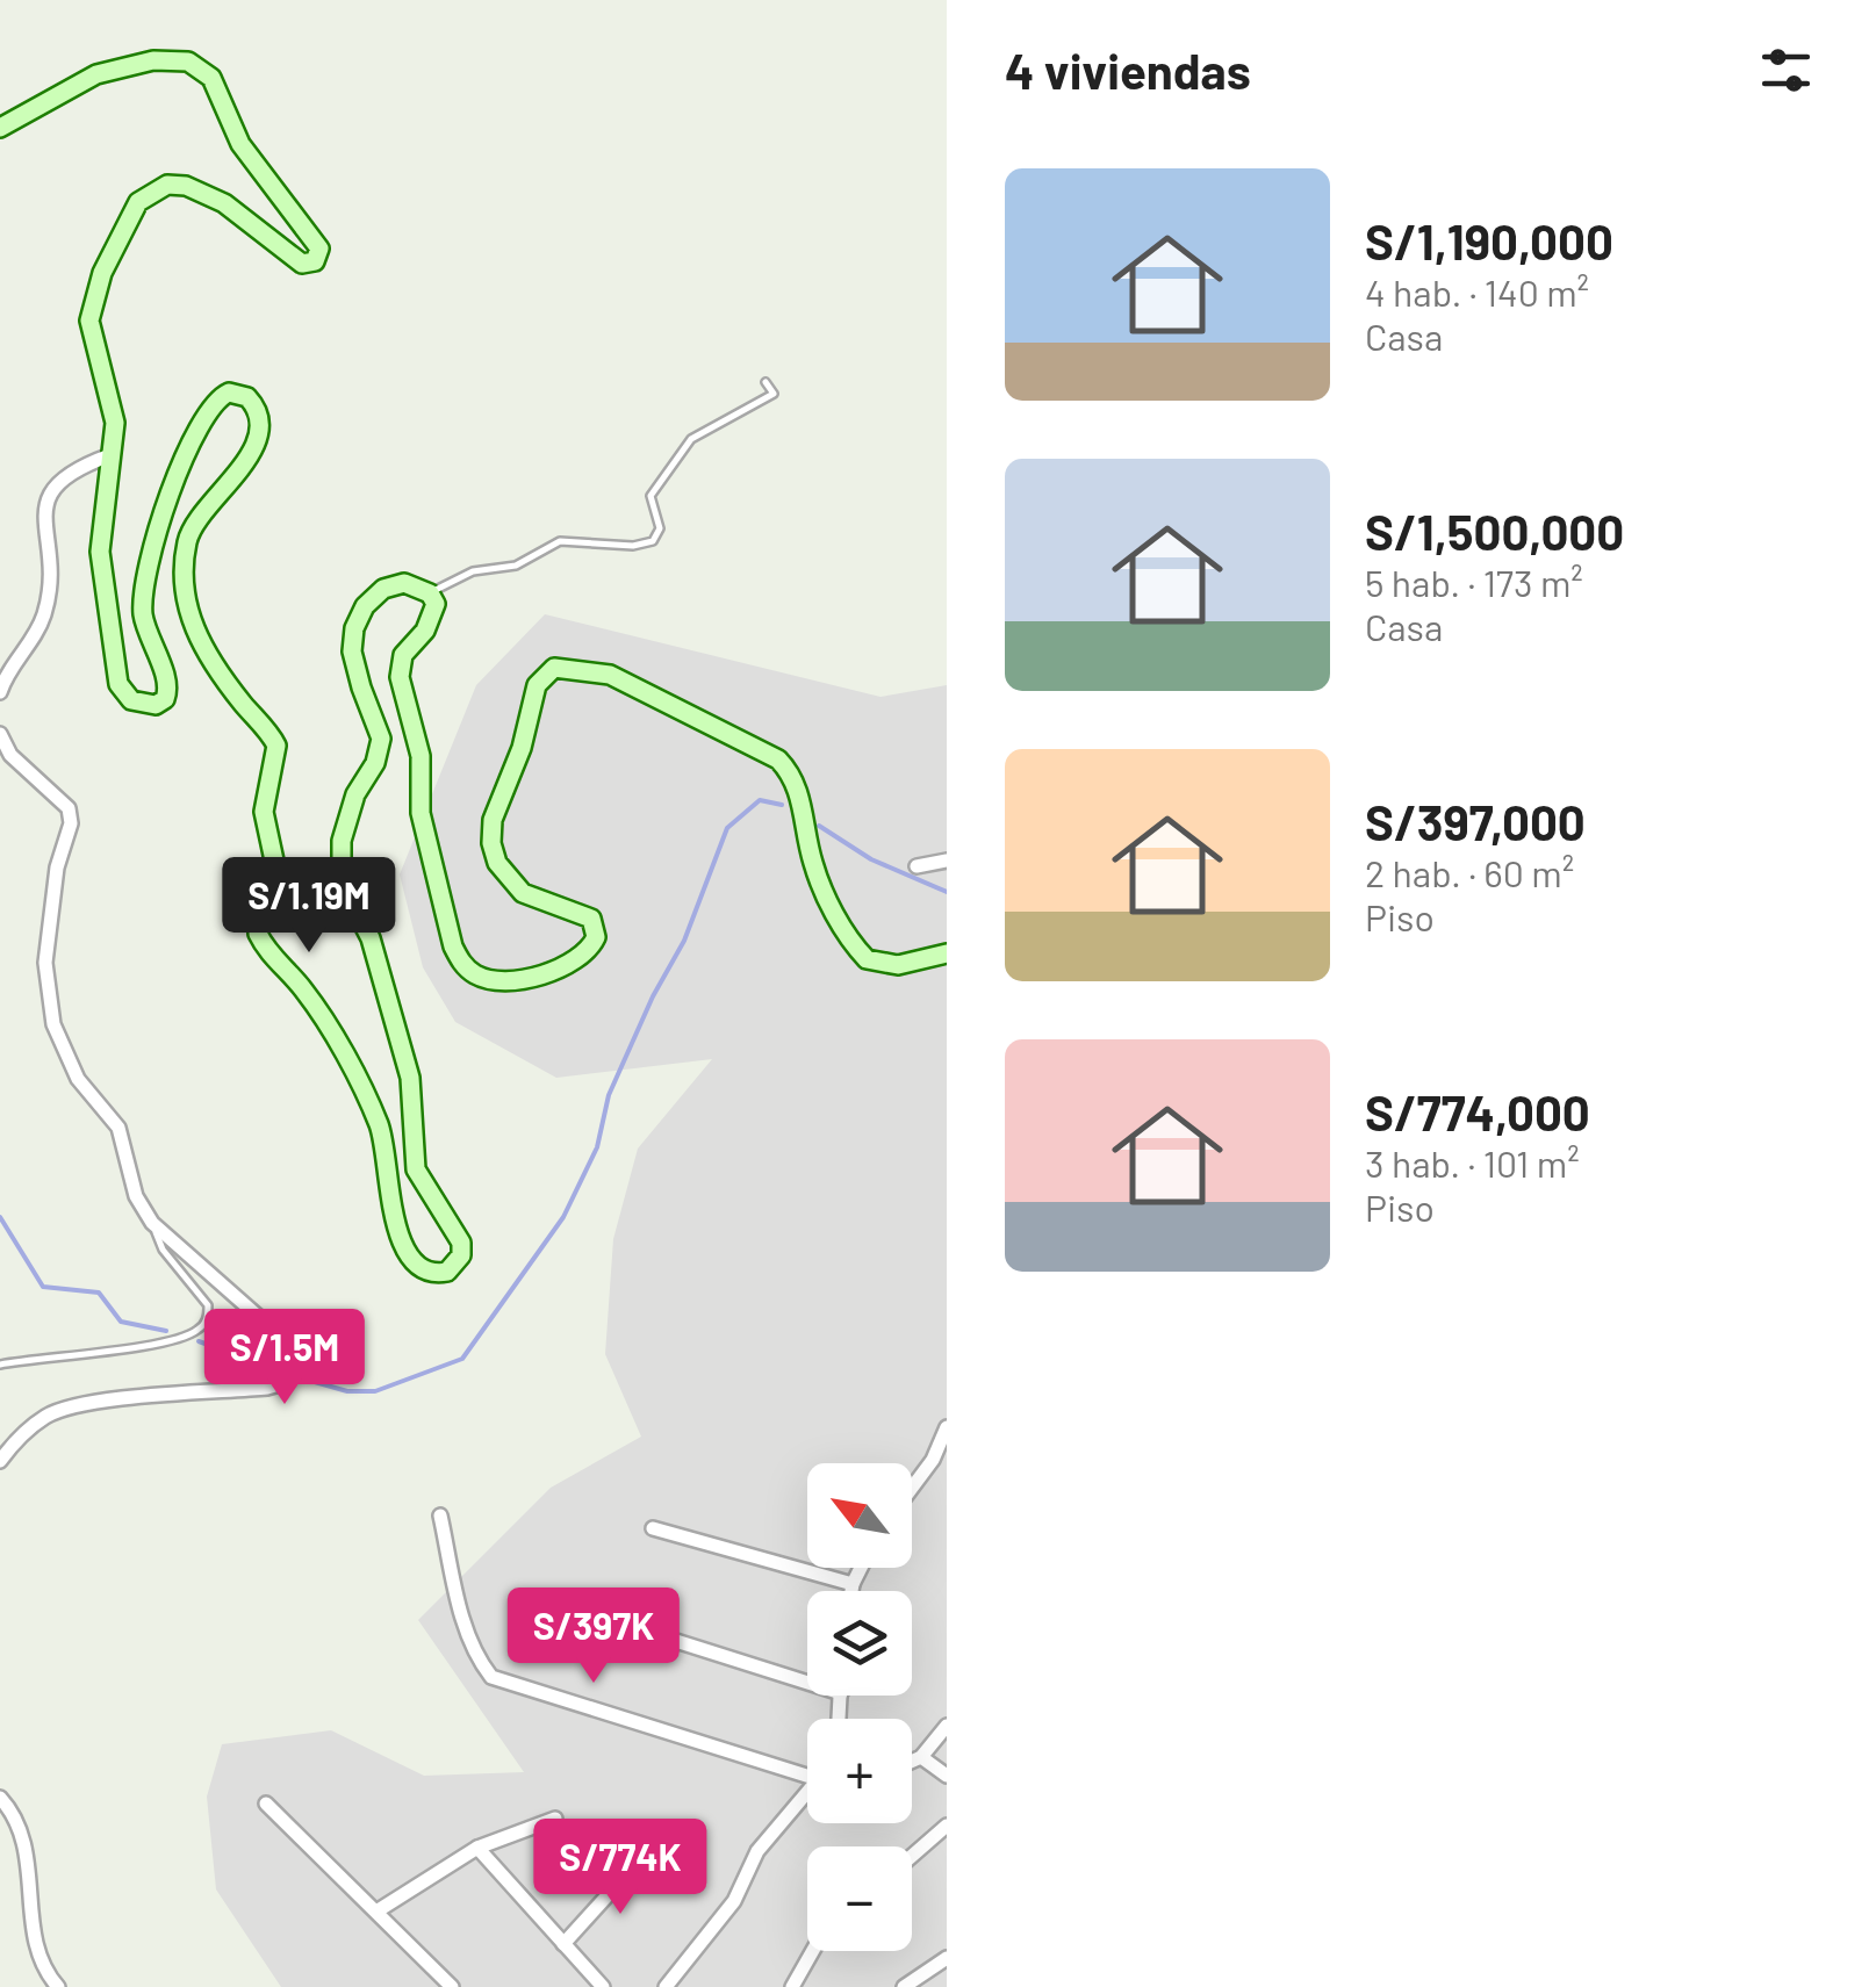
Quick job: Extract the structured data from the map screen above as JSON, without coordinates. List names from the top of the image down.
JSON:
{
  "north": "top left",
  "page": {
    "heading": "4 viviendas",
    "list": [
      {
        "name": "S/1,190,000",
        "note": "4 hab. · 140 m² · Casa"
      },
      {
        "name": "S/1,500,000",
        "note": "5 hab. · 173 m² · Casa"
      },
      {
        "name": "S/397,000",
        "note": "2 hab. · 60 m² · Piso"
      },
      {
        "name": "S/774,000",
        "note": "3 hab. · 101 m² · Piso"
      }
    ],
    "price": [
      "S/1.19M",
      "S/1.5M",
      "S/397K",
      "S/774K"
    ],
    "map_buttons": ["+", "−"]
  }
}
